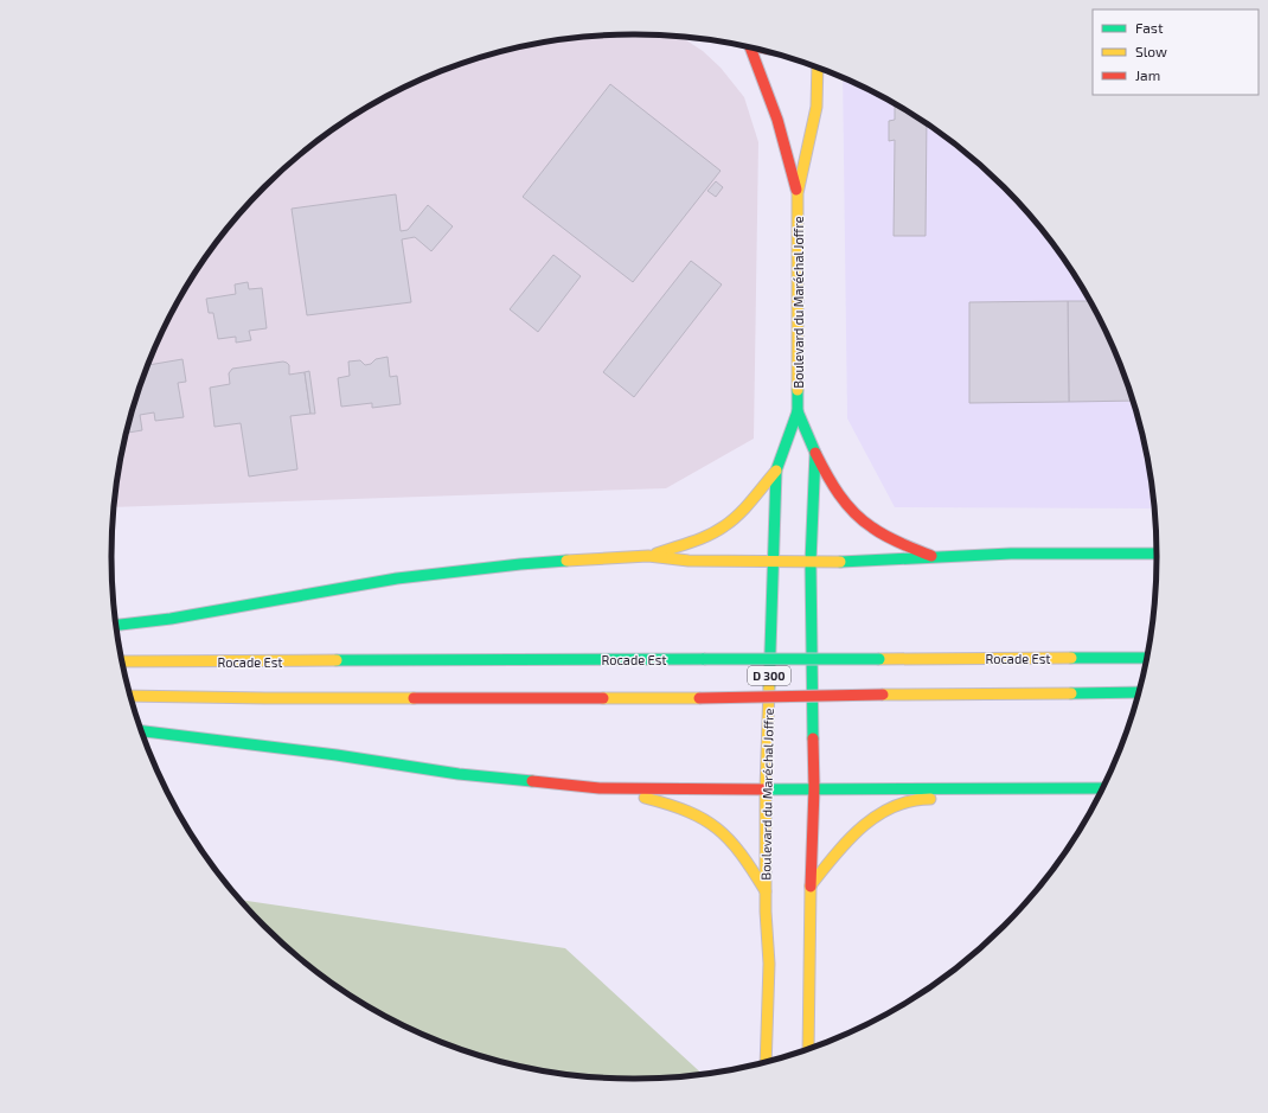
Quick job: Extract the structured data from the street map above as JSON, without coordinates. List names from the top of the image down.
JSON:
{
  "streets": {
    "main road": ["Boulevard du Maréchal Joffre", "Rocade Est", "D 300"]
  },
  "legend": ["Fast", "Slow", "Jam"]
}
